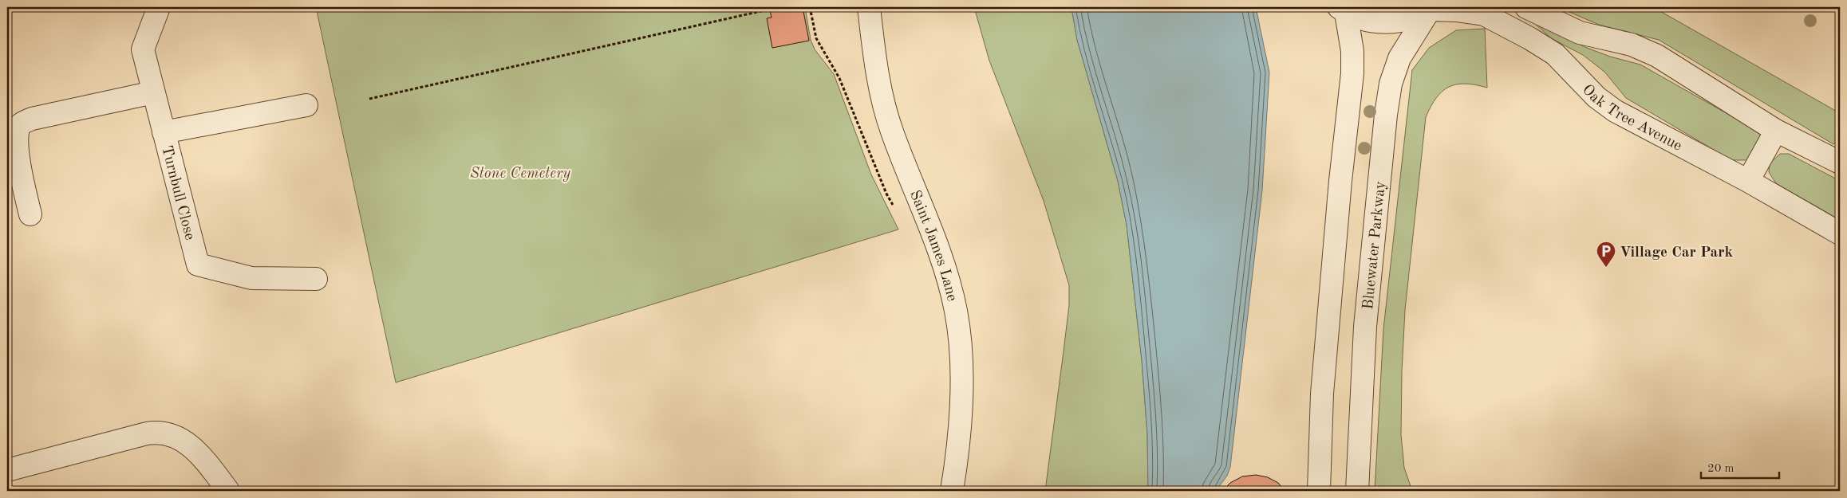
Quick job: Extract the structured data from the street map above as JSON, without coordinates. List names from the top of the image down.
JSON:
{
  "streets": {
    "street": [
      "Oak Tree Avenue",
      "Turnbull Close",
      "Bluewater Parkway",
      "Saint James Lane"
    ]
  },
  "crossings": [
    ["Oak Tree Avenue", "Bluewater Parkway"]
  ],
  "parks": ["Stone Cemetery"],
  "places": {
    "parking": ["Village Car Park"]
  },
  "scale_bar": "20 m"
}
